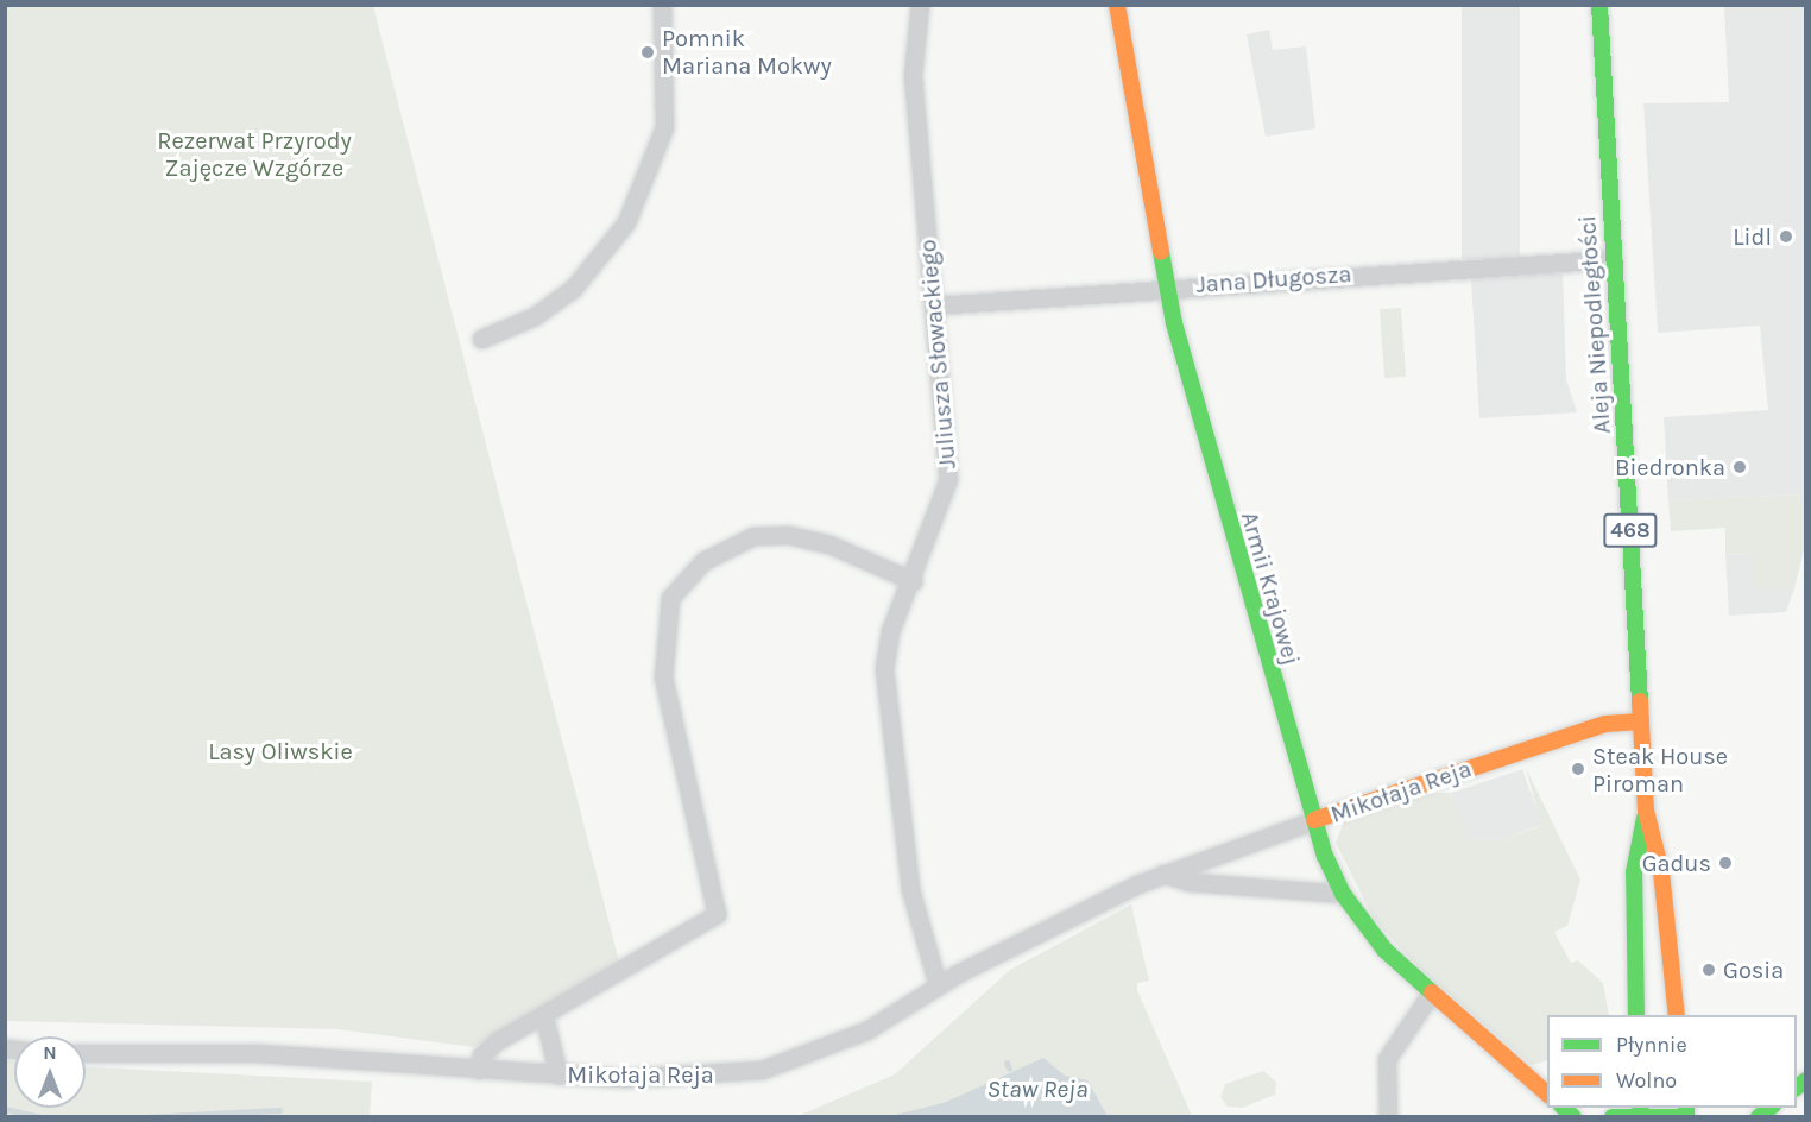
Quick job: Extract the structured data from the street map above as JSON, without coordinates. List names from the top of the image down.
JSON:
{
  "streets": {
    "street": [
      "Jana Długosza",
      "Aleja Niepodległości",
      "Juliusza Słowackiego",
      "468",
      "Armii Krajowej",
      "Mikołaja Reja"
    ]
  },
  "crossings": [
    ["Jana Długosza", "Aleja Niepodległości"],
    ["Jana Długosza", "Juliusza Słowackiego"],
    ["Jana Długosza", "Armii Krajowej"],
    ["Aleja Niepodległości", "Mikołaja Reja"],
    ["Juliusza Słowackiego", "Mikołaja Reja"],
    ["Armii Krajowej", "Mikołaja Reja"]
  ],
  "water": ["Staw Reja"],
  "parks": ["Rezerwat Przyrody Zajęcze Wzgórze", "Lasy Oliwskie"],
  "places": [
    "Pomnik Mariana Mokwy",
    "Lidl",
    "Biedronka",
    "Steak House Piroman",
    "Gadus",
    "Gosia"
  ],
  "legend": ["Płynnie", "Wolno"],
  "north": "top"
}
